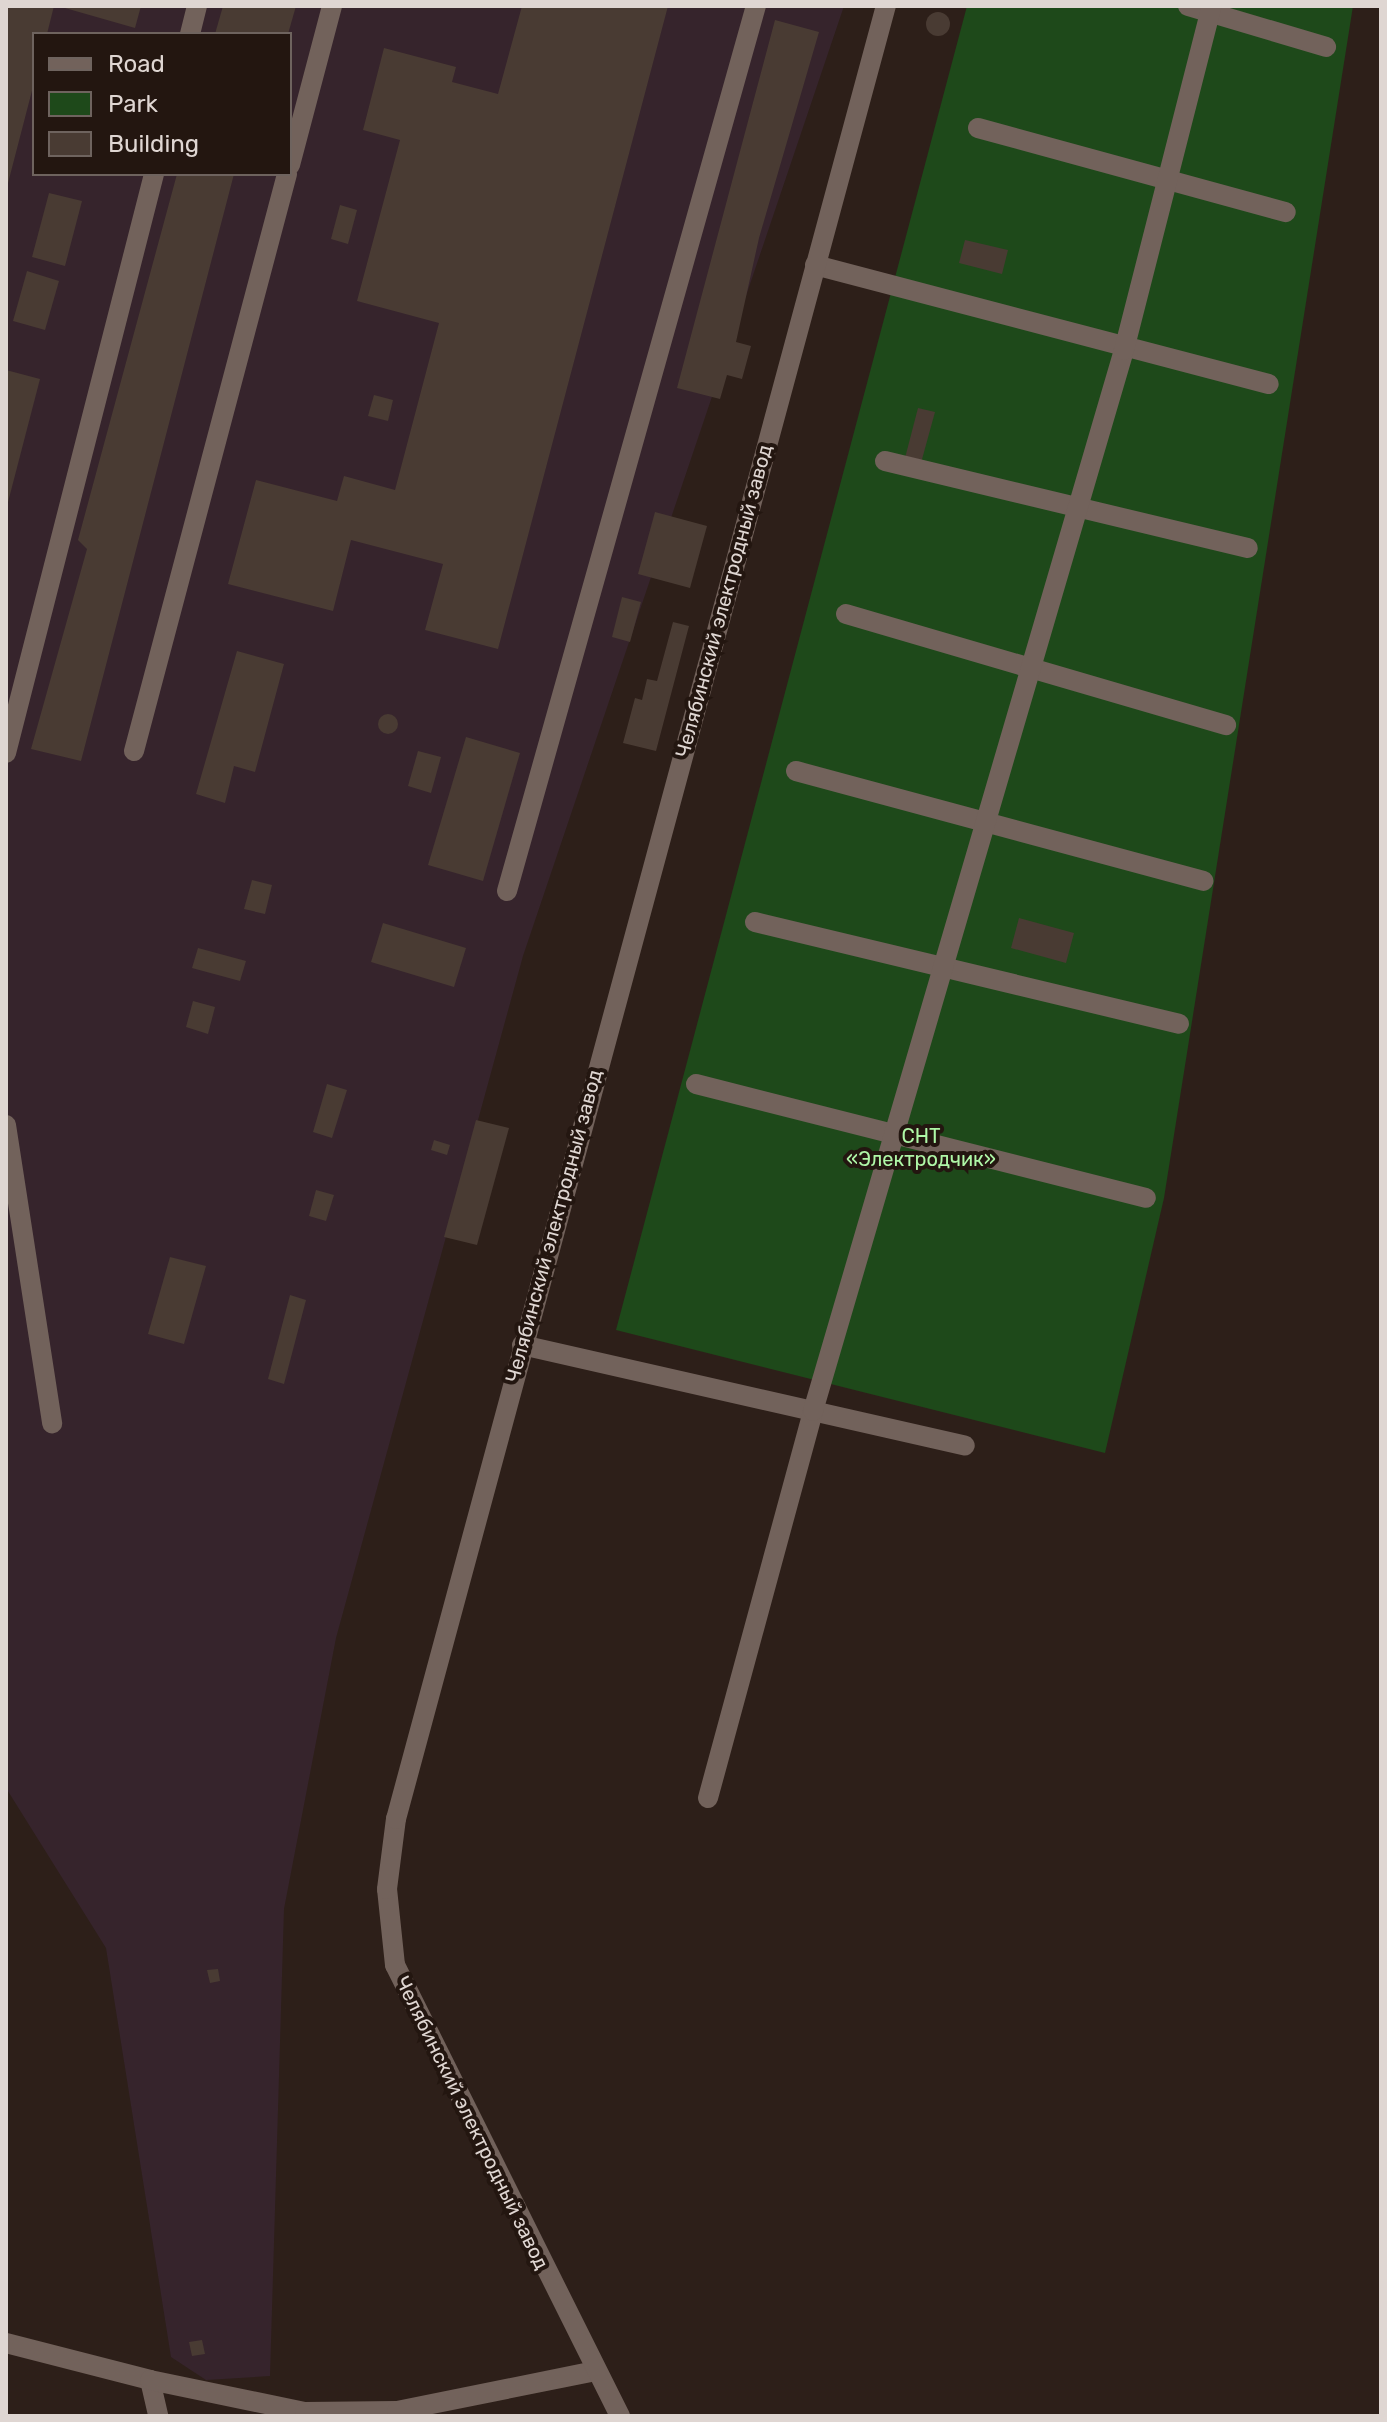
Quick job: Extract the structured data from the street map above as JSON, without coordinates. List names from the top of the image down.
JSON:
{
  "streets": {
    "street": ["Челябинский электродный завод"]
  },
  "parks": ["СНТ «Электродчик»"],
  "legend": ["Road", "Park", "Building"]
}
